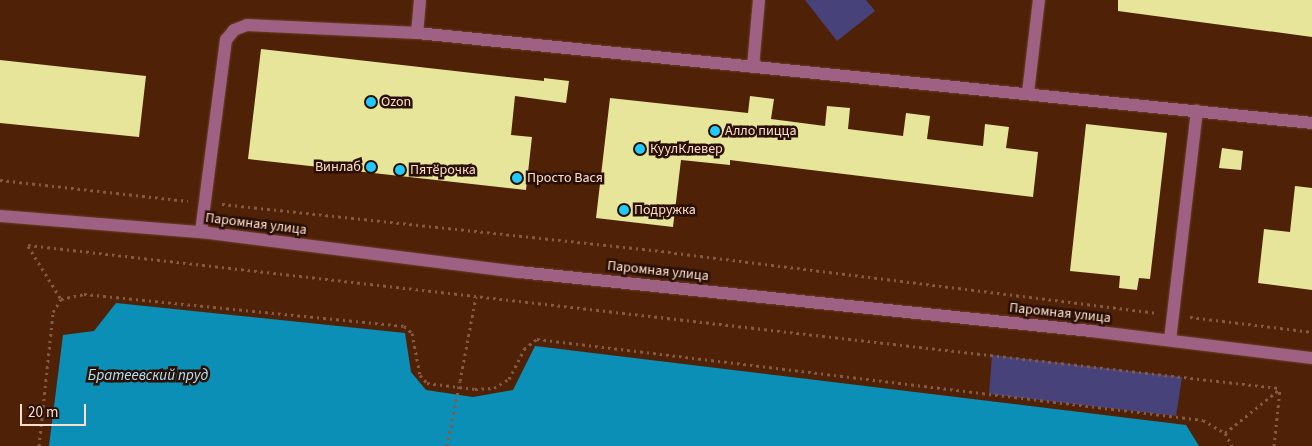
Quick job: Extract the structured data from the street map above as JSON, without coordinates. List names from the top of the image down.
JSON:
{
  "streets": {
    "street": ["Паромная улица"]
  },
  "water": ["Братеевский пруд"],
  "places": [
    "Ozon",
    "Алло пицца",
    "КуулКлевер",
    "Винлаб",
    "Пятёрочка",
    "Просто Вася",
    "Подружка"
  ],
  "scale_bar": "20 m"
}
